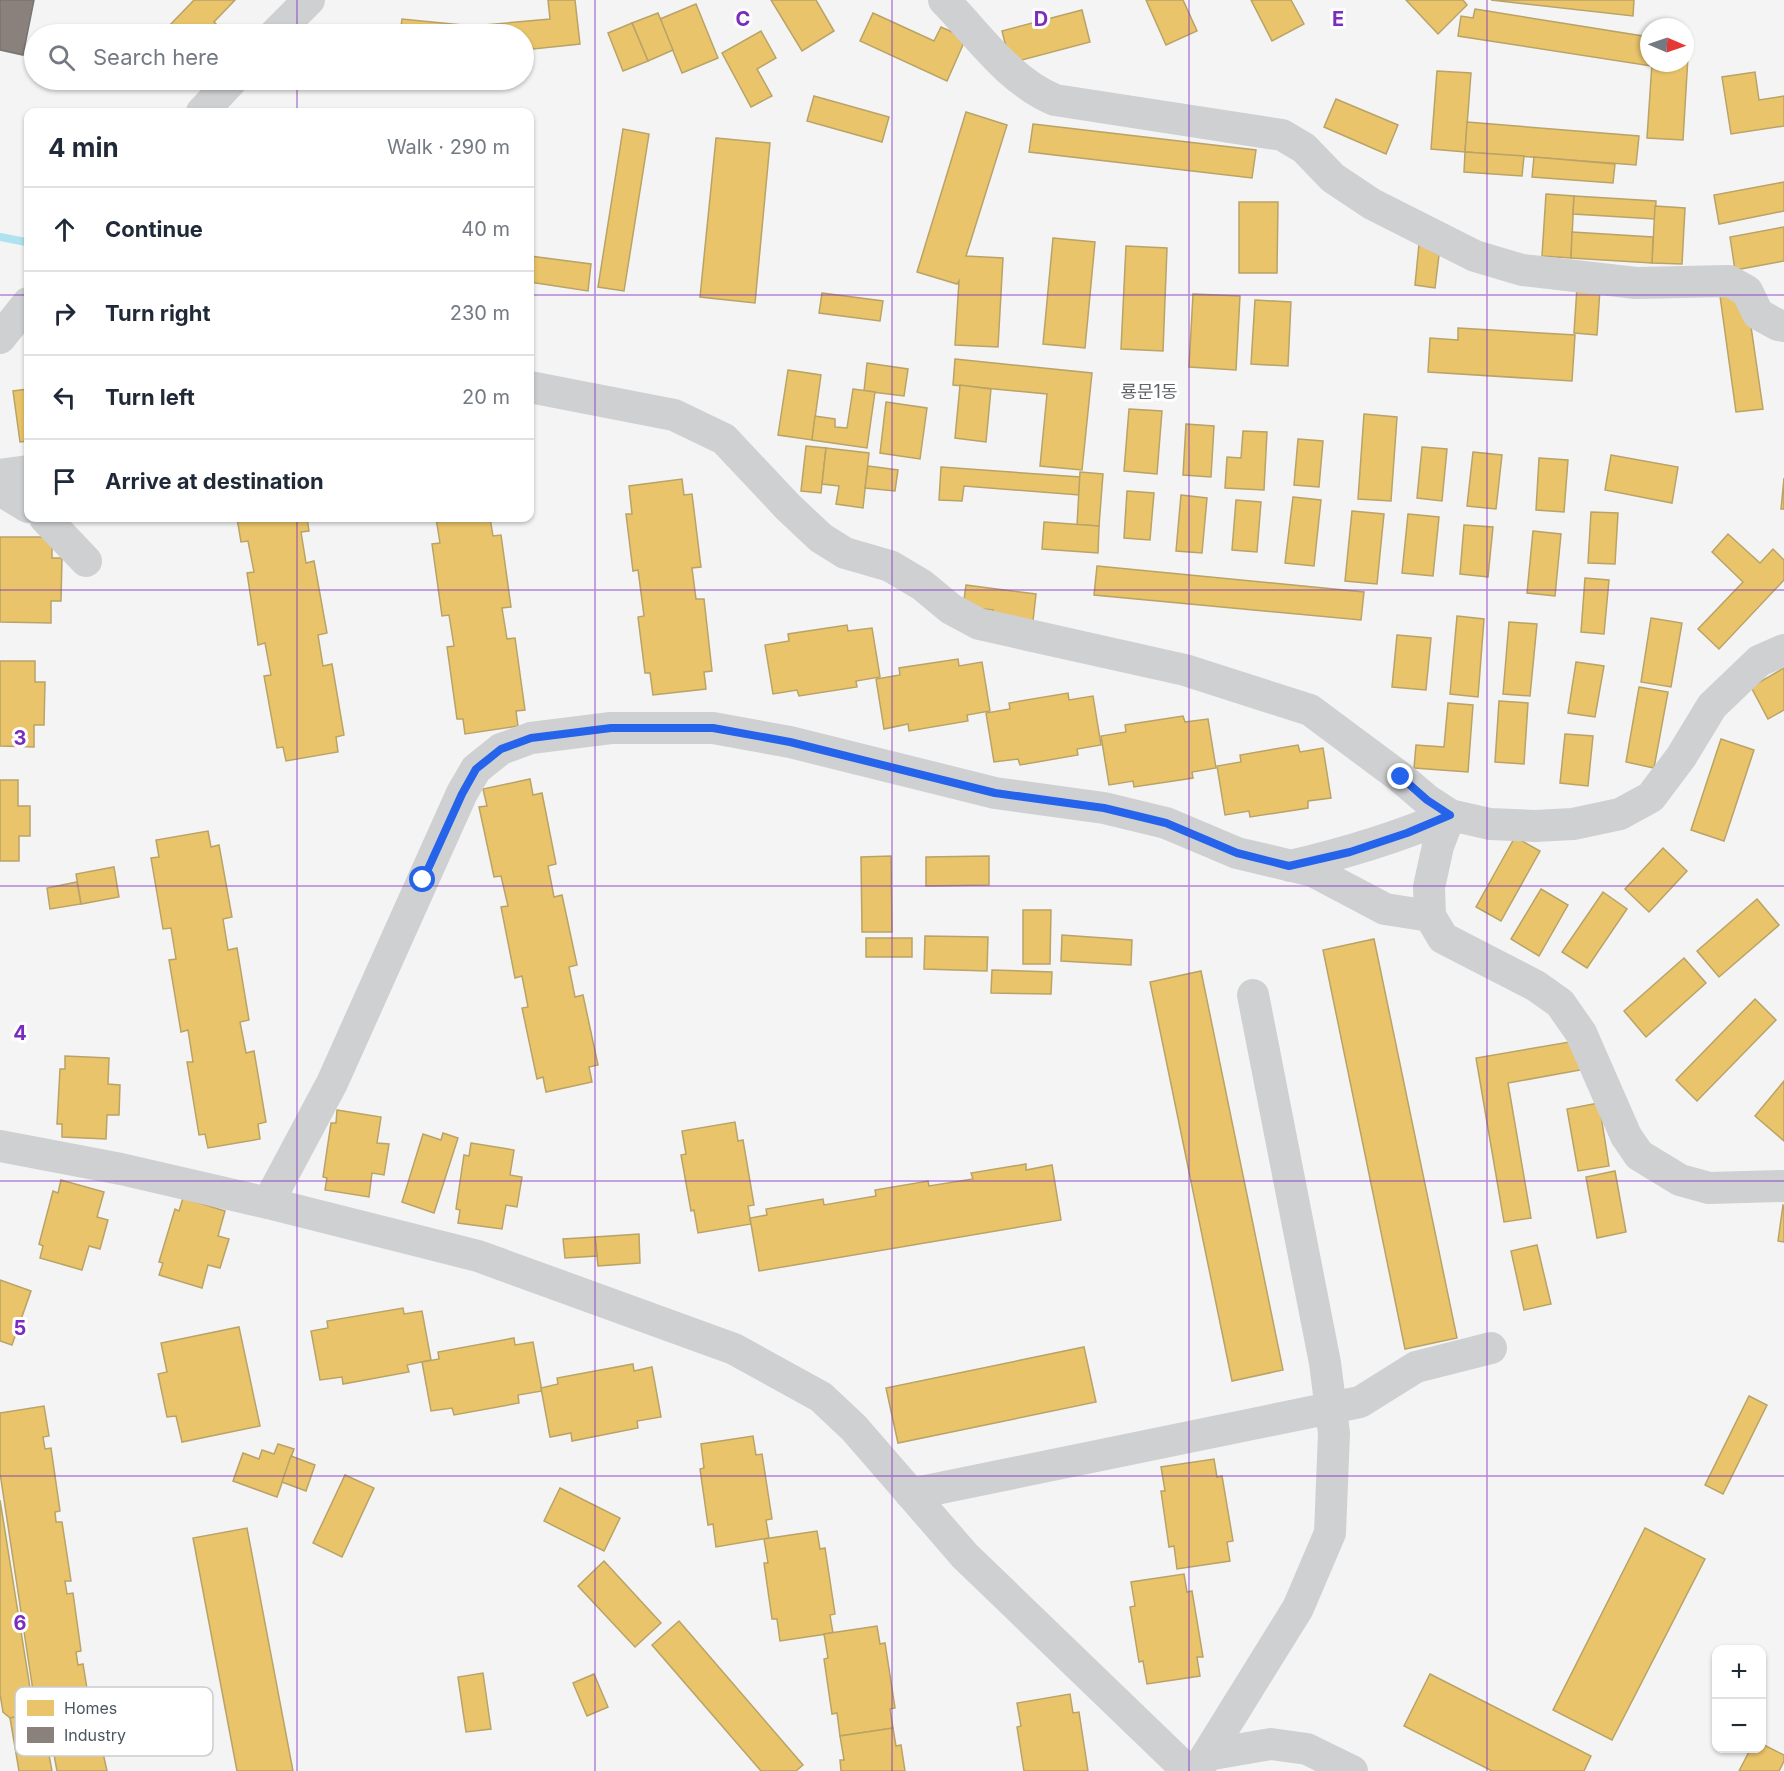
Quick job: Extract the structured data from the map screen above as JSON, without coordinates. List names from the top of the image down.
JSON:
{
  "districts": ["룡문1동"],
  "legend": ["Homes", "Industry"],
  "north": "right",
  "page": {
    "search": "Search here",
    "heading": ["4 min", "Walk · 290 m"],
    "list": [
      ["Continue", "40 m"],
      ["Turn right", "230 m"],
      ["Turn left", "20 m"],
      "Arrive at destination"
    ],
    "map_buttons": ["+", "−"]
  },
  "grid": {
    "columns": ["C", "D", "E"],
    "rows": [
      "3",
      "4",
      "5",
      "6"
    ]
  }
}
